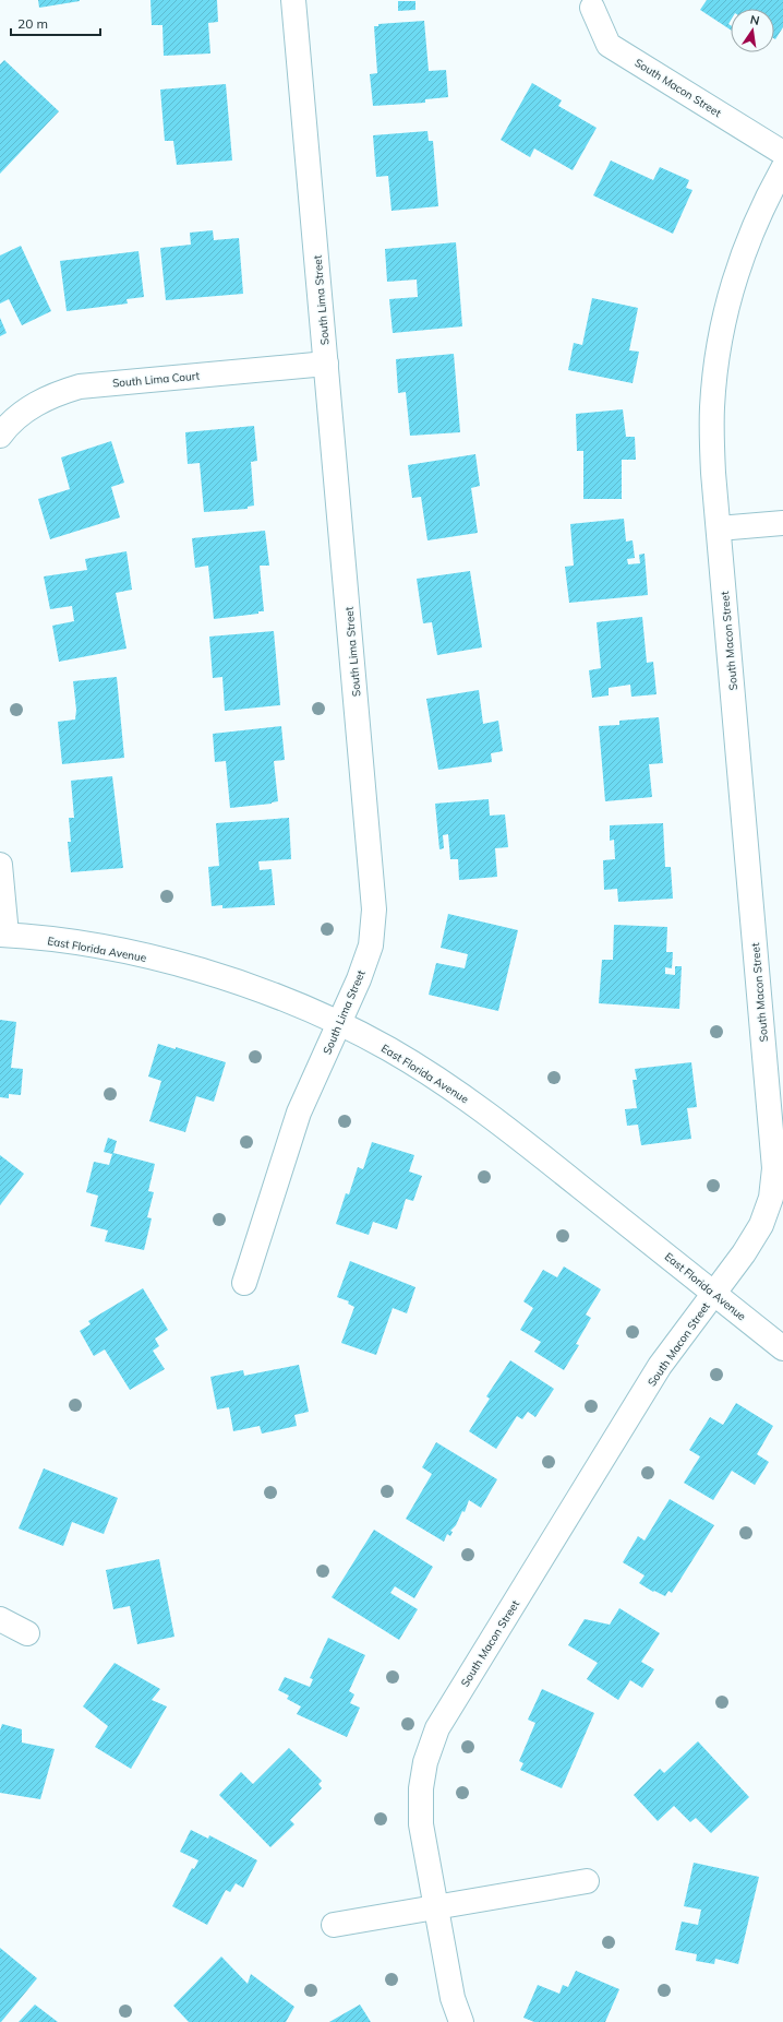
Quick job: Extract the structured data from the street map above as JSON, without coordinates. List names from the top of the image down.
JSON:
{
  "streets": {
    "street": [
      "South Macon Street",
      "South Lima Street",
      "South Lima Court",
      "East Florida Avenue"
    ]
  },
  "crossings": [
    ["South Macon Street", "East Florida Avenue"],
    ["South Lima Street", "South Lima Court"],
    ["South Lima Street", "East Florida Avenue"]
  ],
  "scale_bar": "20 m",
  "north": "top"
}
